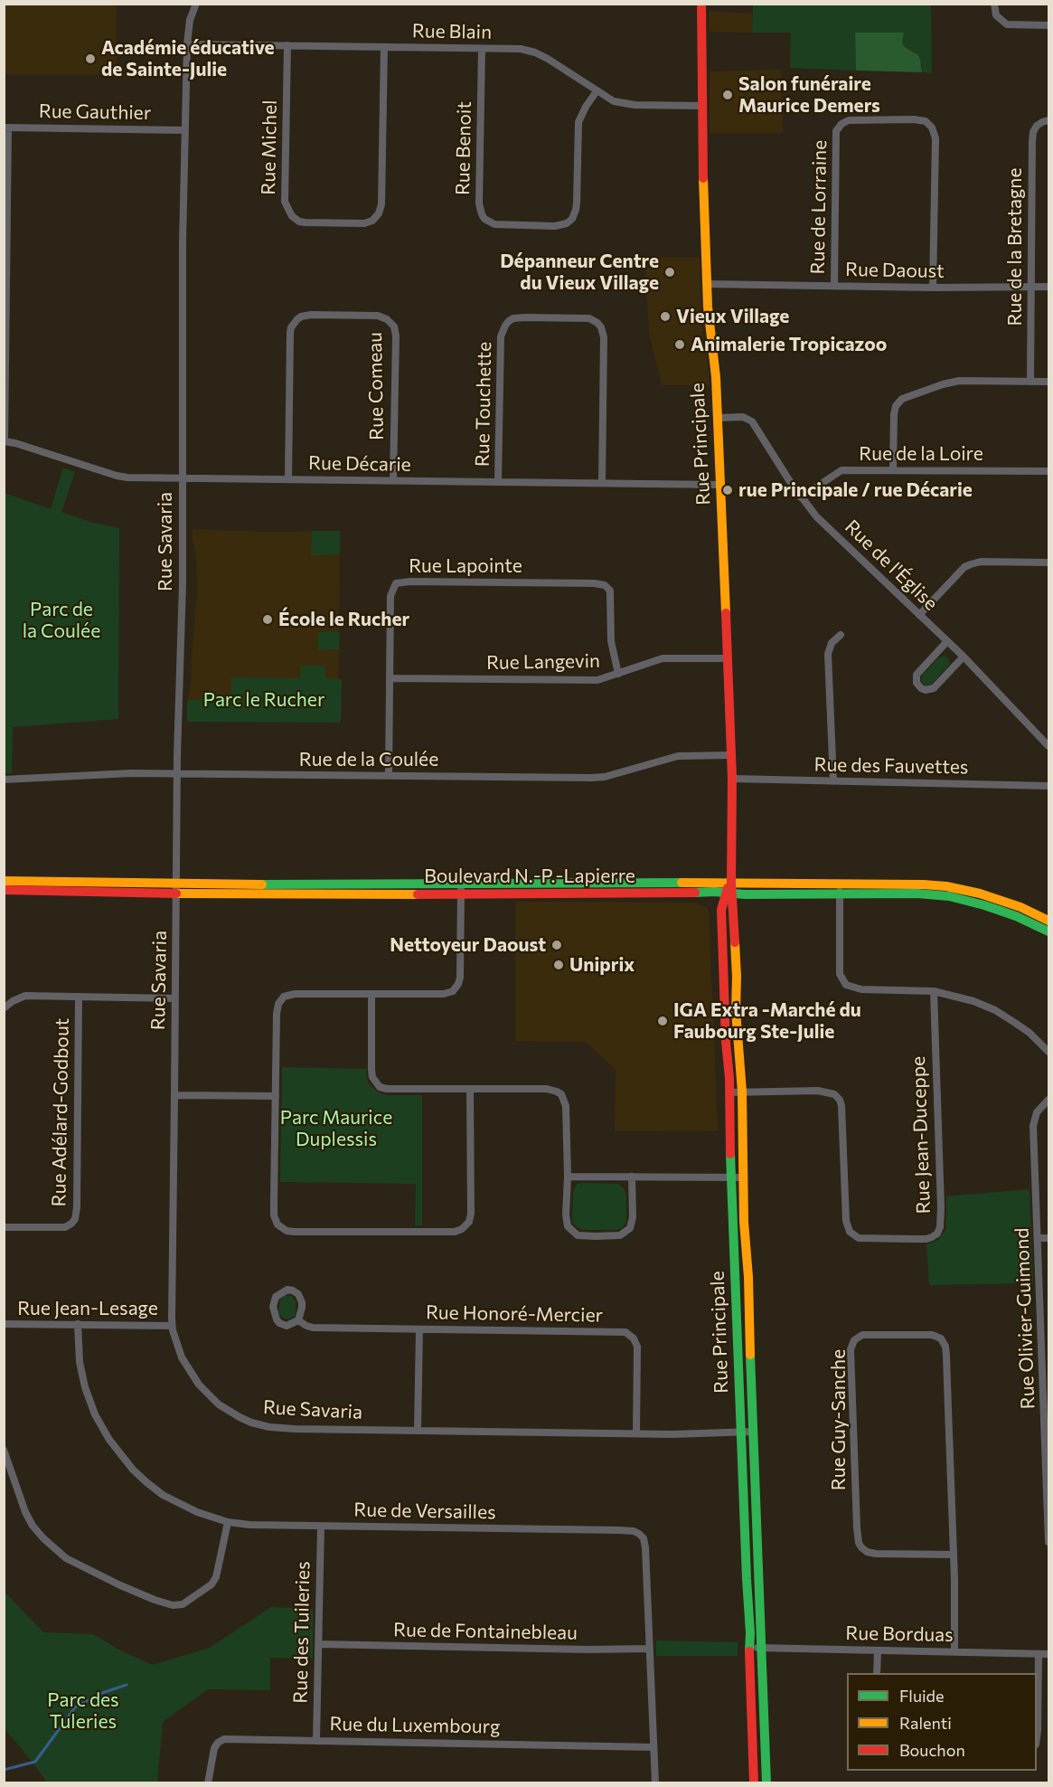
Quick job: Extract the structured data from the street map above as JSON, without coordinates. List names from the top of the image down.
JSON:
{
  "streets": {
    "street": [
      "Rue Blain",
      "Rue Gauthier",
      "Rue Michel",
      "Rue Benoit",
      "Rue de Lorraine",
      "Rue de la Bretagne",
      "Rue Daoust",
      "Rue Comeau",
      "Rue Touchette",
      "Rue Principale",
      "Rue de la Loire",
      "Rue Décarie",
      "Rue Savaria",
      "Rue de l'Église",
      "Rue Lapointe",
      "Rue Langevin",
      "Rue de la Coulée",
      "Rue des Fauvettes",
      "Boulevard N.-P.-Lapierre",
      "Rue Adélard-Godbout",
      "Rue Jean-Duceppe",
      "Rue Jean-Lesage",
      "Rue Honoré-Mercier",
      "Rue Olivier-Guimond",
      "Rue Guy-Sanche",
      "Rue de Versailles",
      "Rue de Fontainebleau",
      "Rue des Tuileries",
      "Rue Borduas",
      "Rue du Luxembourg"
    ]
  },
  "crossings": [
    ["Rue Blain", "Rue Michel"],
    ["Rue Blain", "Rue Benoit"],
    ["Rue Blain", "Rue Principale"],
    ["Rue Blain", "Rue Savaria"],
    ["Rue Gauthier", "Rue Savaria"],
    ["Rue de Lorraine", "Rue Daoust"],
    ["Rue de la Bretagne", "Rue Daoust"],
    ["Rue Daoust", "Rue Principale"],
    ["Rue Comeau", "Rue Décarie"],
    ["Rue Touchette", "Rue Décarie"],
    ["Rue Principale", "Rue Décarie"],
    ["Rue Principale", "Rue Savaria"],
    ["Rue Principale", "Rue de l'Église"],
    ["Rue Principale", "Rue Langevin"],
    ["Rue Principale", "Rue de la Coulée"],
    ["Rue Principale", "Rue des Fauvettes"],
    ["Rue Principale", "Boulevard N.-P.-Lapierre"],
    ["Rue Principale", "Rue Jean-Duceppe"],
    ["Rue Principale", "Rue Borduas"],
    ["Rue de la Loire", "Rue de l'Église"],
    ["Rue Décarie", "Rue Savaria"],
    ["Rue Savaria", "Rue de la Coulée"],
    ["Rue Savaria", "Boulevard N.-P.-Lapierre"],
    ["Rue Savaria", "Rue Jean-Lesage"],
    ["Rue Savaria", "Rue Honoré-Mercier"],
    ["Rue Lapointe", "Rue Langevin"],
    ["Rue Lapointe", "Rue de la Coulée"],
    ["Rue Jean-Lesage", "Rue de Versailles"],
    ["Rue Guy-Sanche", "Rue Borduas"],
    ["Rue de Versailles", "Rue de Fontainebleau"],
    ["Rue de Versailles", "Rue des Tuileries"],
    ["Rue de Versailles", "Rue du Luxembourg"],
    ["Rue de Fontainebleau", "Rue des Tuileries"],
    ["Rue des Tuileries", "Rue du Luxembourg"]
  ],
  "parks": [
    "Parc de la Coulée",
    "Parc le Rucher",
    "Parc Maurice Duplessis",
    "Parc des Tuleries"
  ],
  "places": [
    "Académie éducative de Sainte-Julie",
    "Salon funéraire Maurice Demers",
    "Dépanneur Centre du Vieux Village",
    "Vieux Village",
    "Animalerie Tropicazoo",
    "rue Principale / rue Décarie",
    "École le Rucher",
    "Nettoyeur Daoust",
    "Uniprix",
    "IGA Extra -Marché du Faubourg Ste-Julie"
  ],
  "legend": ["Fluide", "Ralenti", "Bouchon"]
}
